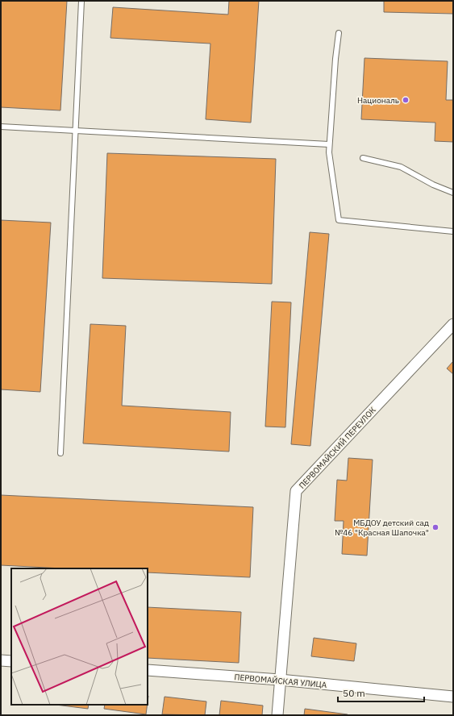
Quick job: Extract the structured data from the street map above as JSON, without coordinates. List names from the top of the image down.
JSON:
{
  "streets": {
    "street": ["ПЕРВОМАЙСКИЙ ПЕРЕУЛОК", "ПЕРВОМАЙСКАЯ УЛИЦА"]
  },
  "crossings": [
    ["ПЕРВОМАЙСКИЙ ПЕРЕУЛОК", "ПЕРВОМАЙСКАЯ УЛИЦА"]
  ],
  "places": ["Националь", "МБДОУ детский сад №46 \"Красная Шапочка\""],
  "scale_bar": "50 m"
}
